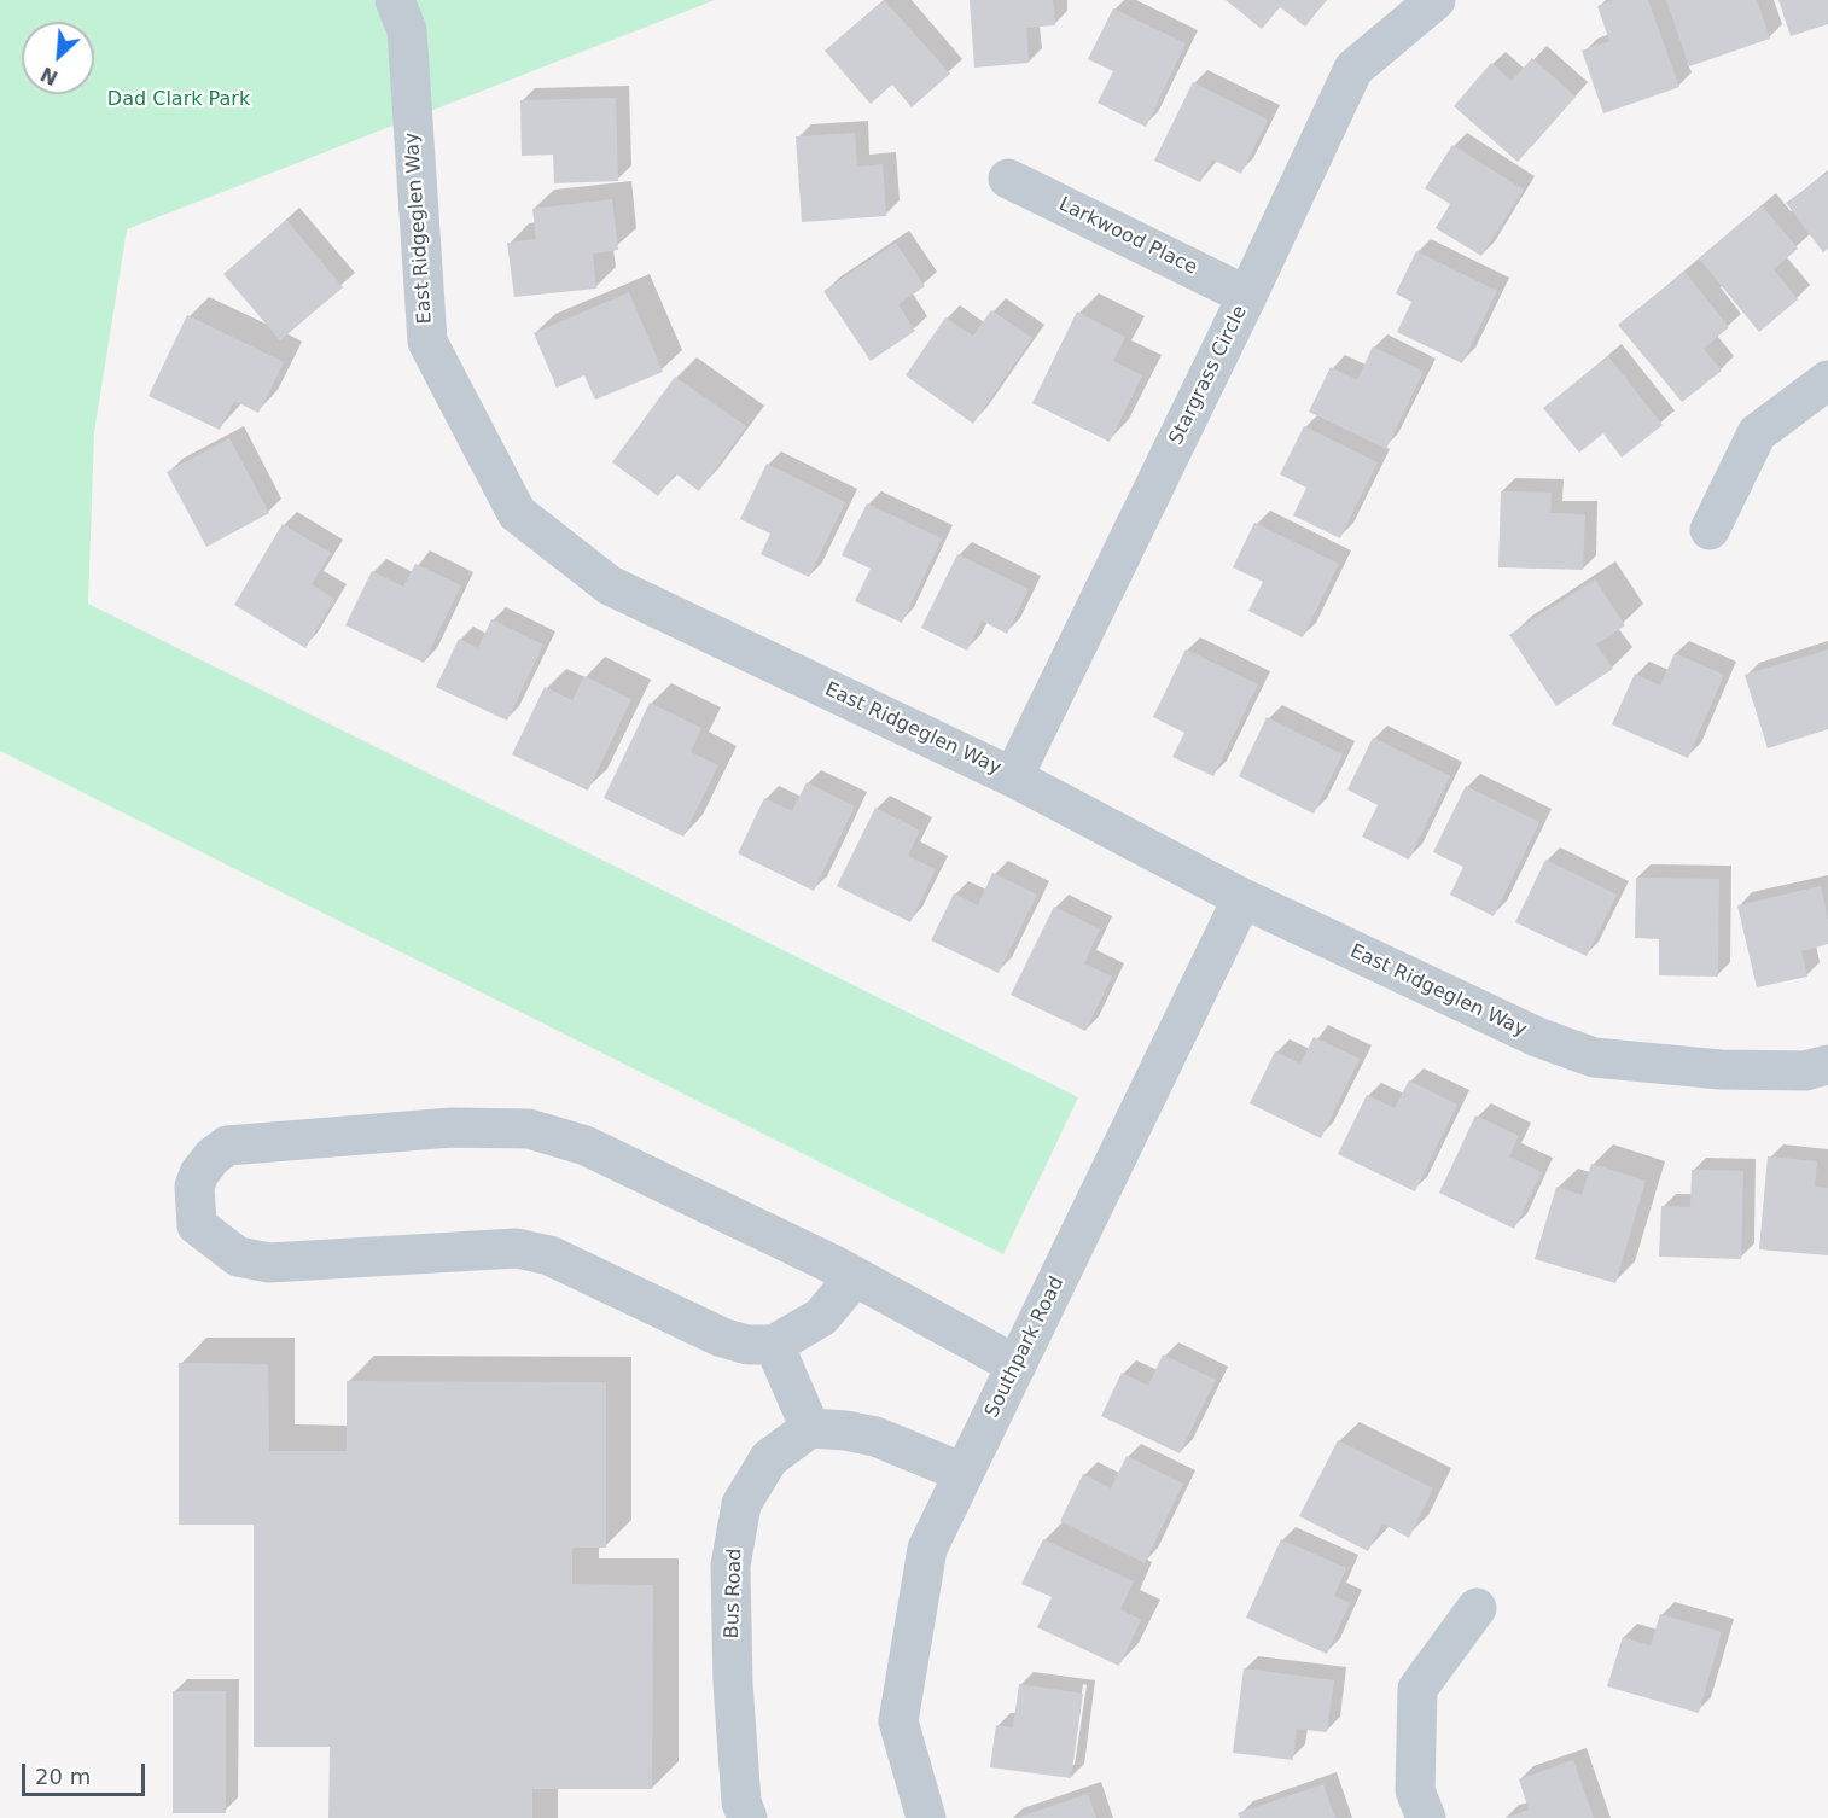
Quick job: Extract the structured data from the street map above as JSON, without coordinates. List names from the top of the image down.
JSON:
{
  "streets": {
    "street": [
      "East Ridgeglen Way",
      "Larkwood Place",
      "Stargrass Circle",
      "Southpark Road",
      "Bus Road"
    ]
  },
  "crossings": [
    ["East Ridgeglen Way", "Stargrass Circle"],
    ["East Ridgeglen Way", "Southpark Road"],
    ["Larkwood Place", "Stargrass Circle"]
  ],
  "parks": ["Dad Clark Park"],
  "scale_bar": "20 m",
  "north": "bottom left"
}
